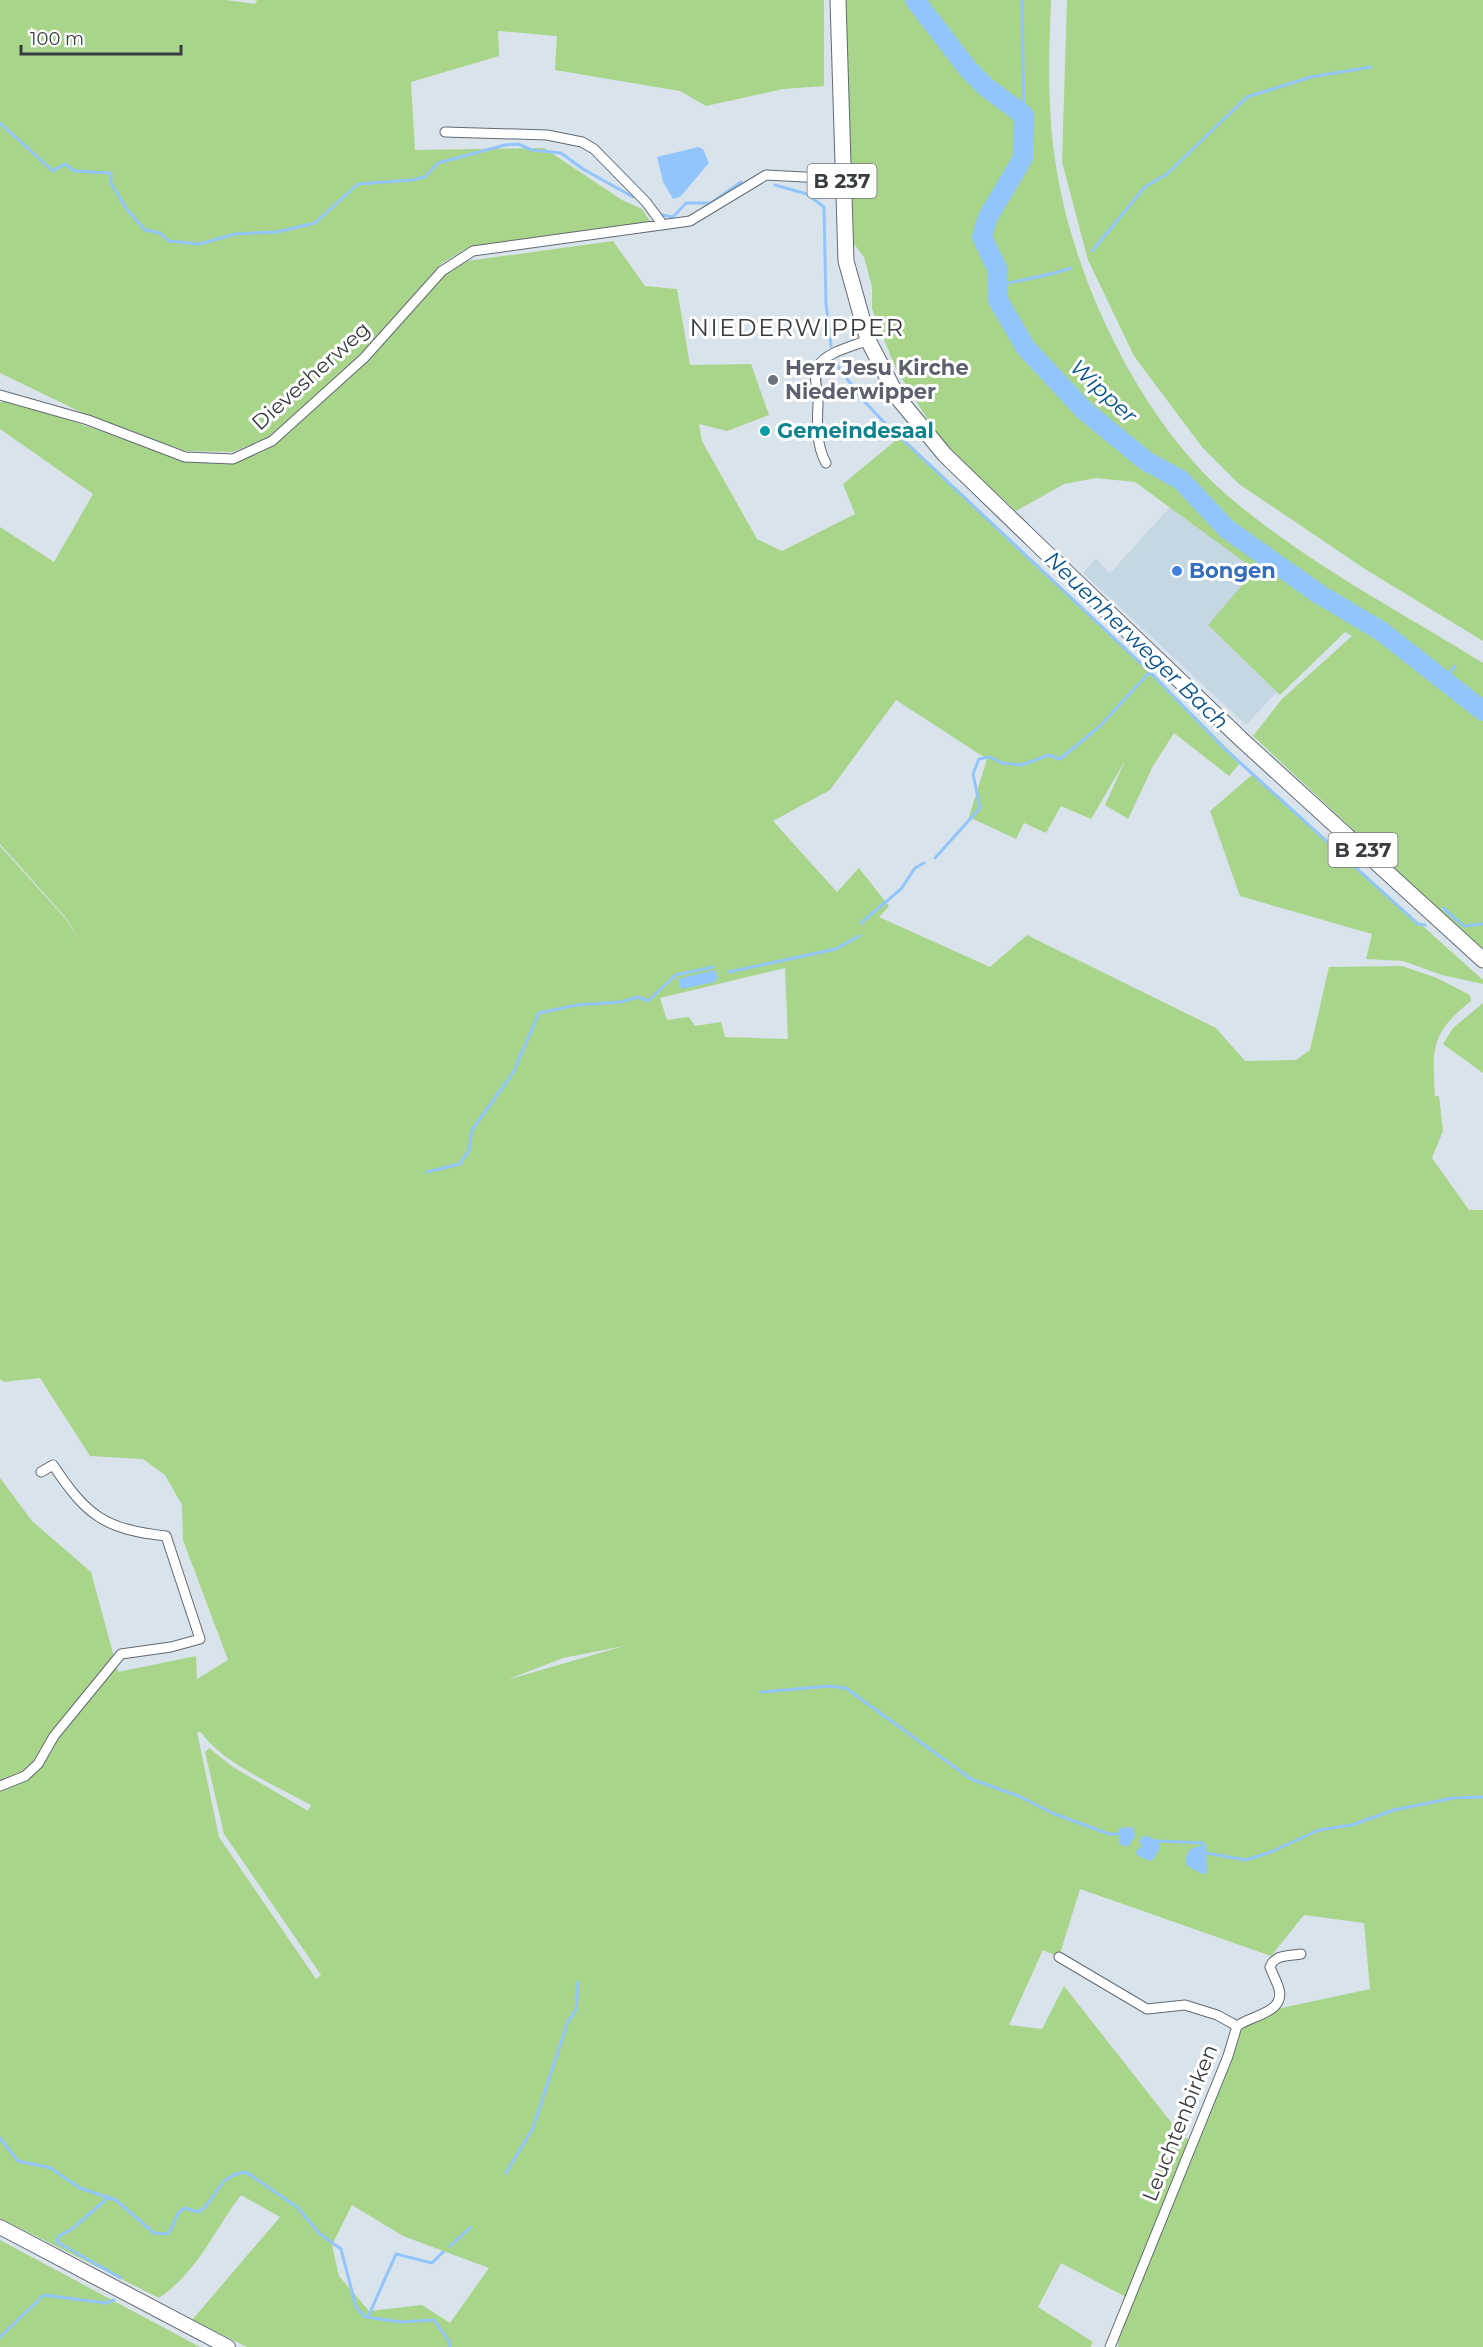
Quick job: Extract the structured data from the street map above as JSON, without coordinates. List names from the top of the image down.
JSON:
{
  "streets": {
    "main road": ["B 237"],
    "street": ["Dievesherweg", "Leuchtenbirken"]
  },
  "districts": ["NIEDERWIPPER"],
  "water": ["Wipper", "Neuenherweger Bach"],
  "places": ["Herz Jesu Kirche Niederwipper", "Gemeindesaal", "Bongen"],
  "scale_bar": "100 m"
}
